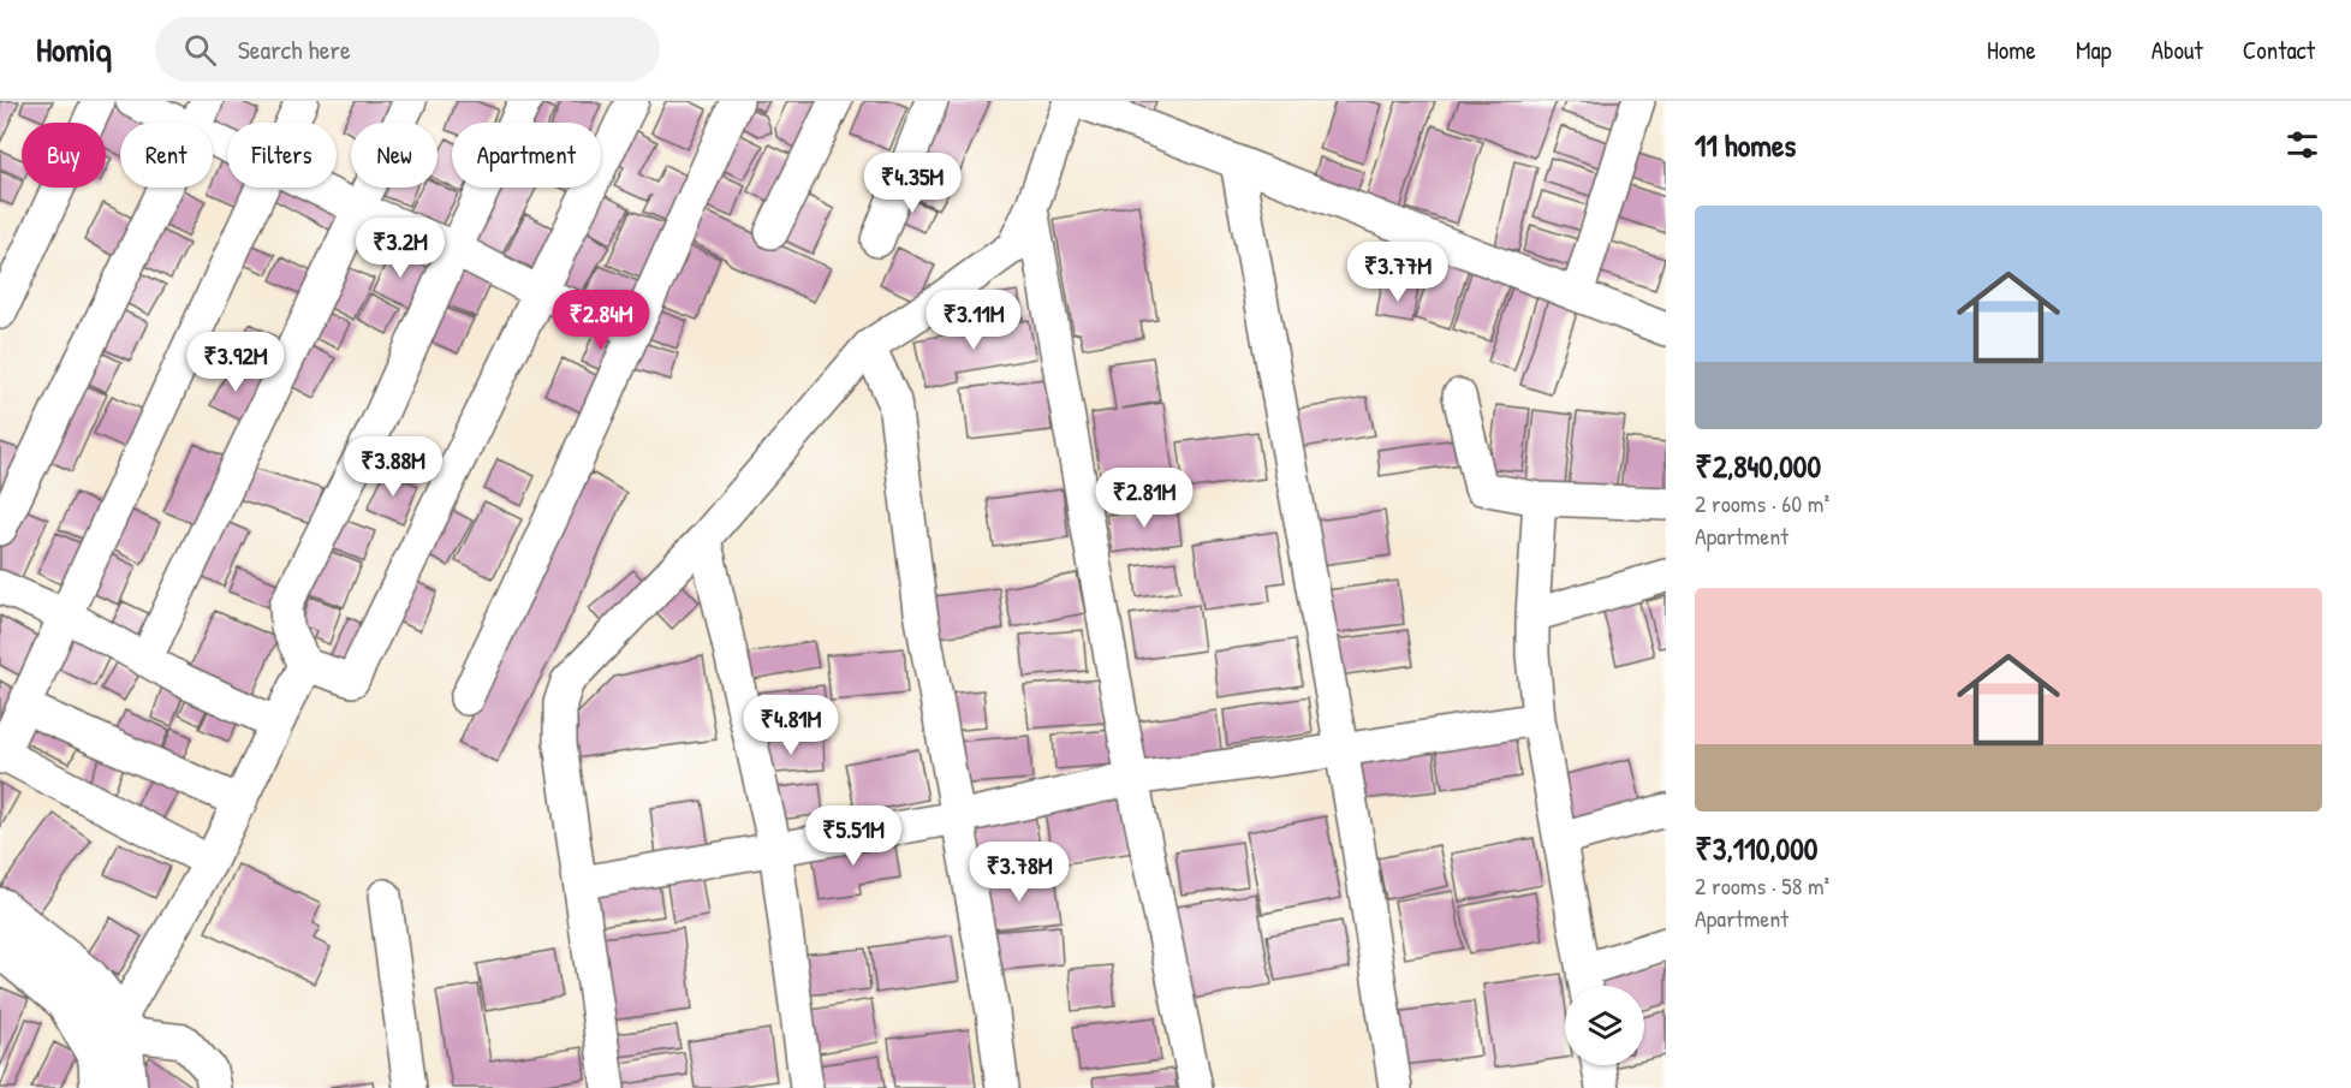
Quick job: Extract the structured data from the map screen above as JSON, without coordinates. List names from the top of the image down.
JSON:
{
  "page": {
    "header": "Homiq",
    "search": "Search here",
    "nav": [
      "Home",
      "Map",
      "About",
      "Contact"
    ],
    "heading": "11 homes",
    "chip": [
      "Buy",
      "Rent",
      "Filters",
      "New",
      "Apartment"
    ],
    "price": [
      "₹4.35M",
      "₹3.2M",
      "₹3.77M",
      "₹2.84M",
      "₹3.11M",
      "₹3.92M",
      "₹3.88M",
      "₹2.81M",
      "₹4.81M",
      "₹5.51M",
      "₹3.78M"
    ],
    "list": [
      {
        "name": "₹2,840,000",
        "note": "2 rooms · 60 m² · Apartment"
      },
      {
        "name": "₹3,110,000",
        "note": "2 rooms · 58 m² · Apartment"
      }
    ]
  }
}
